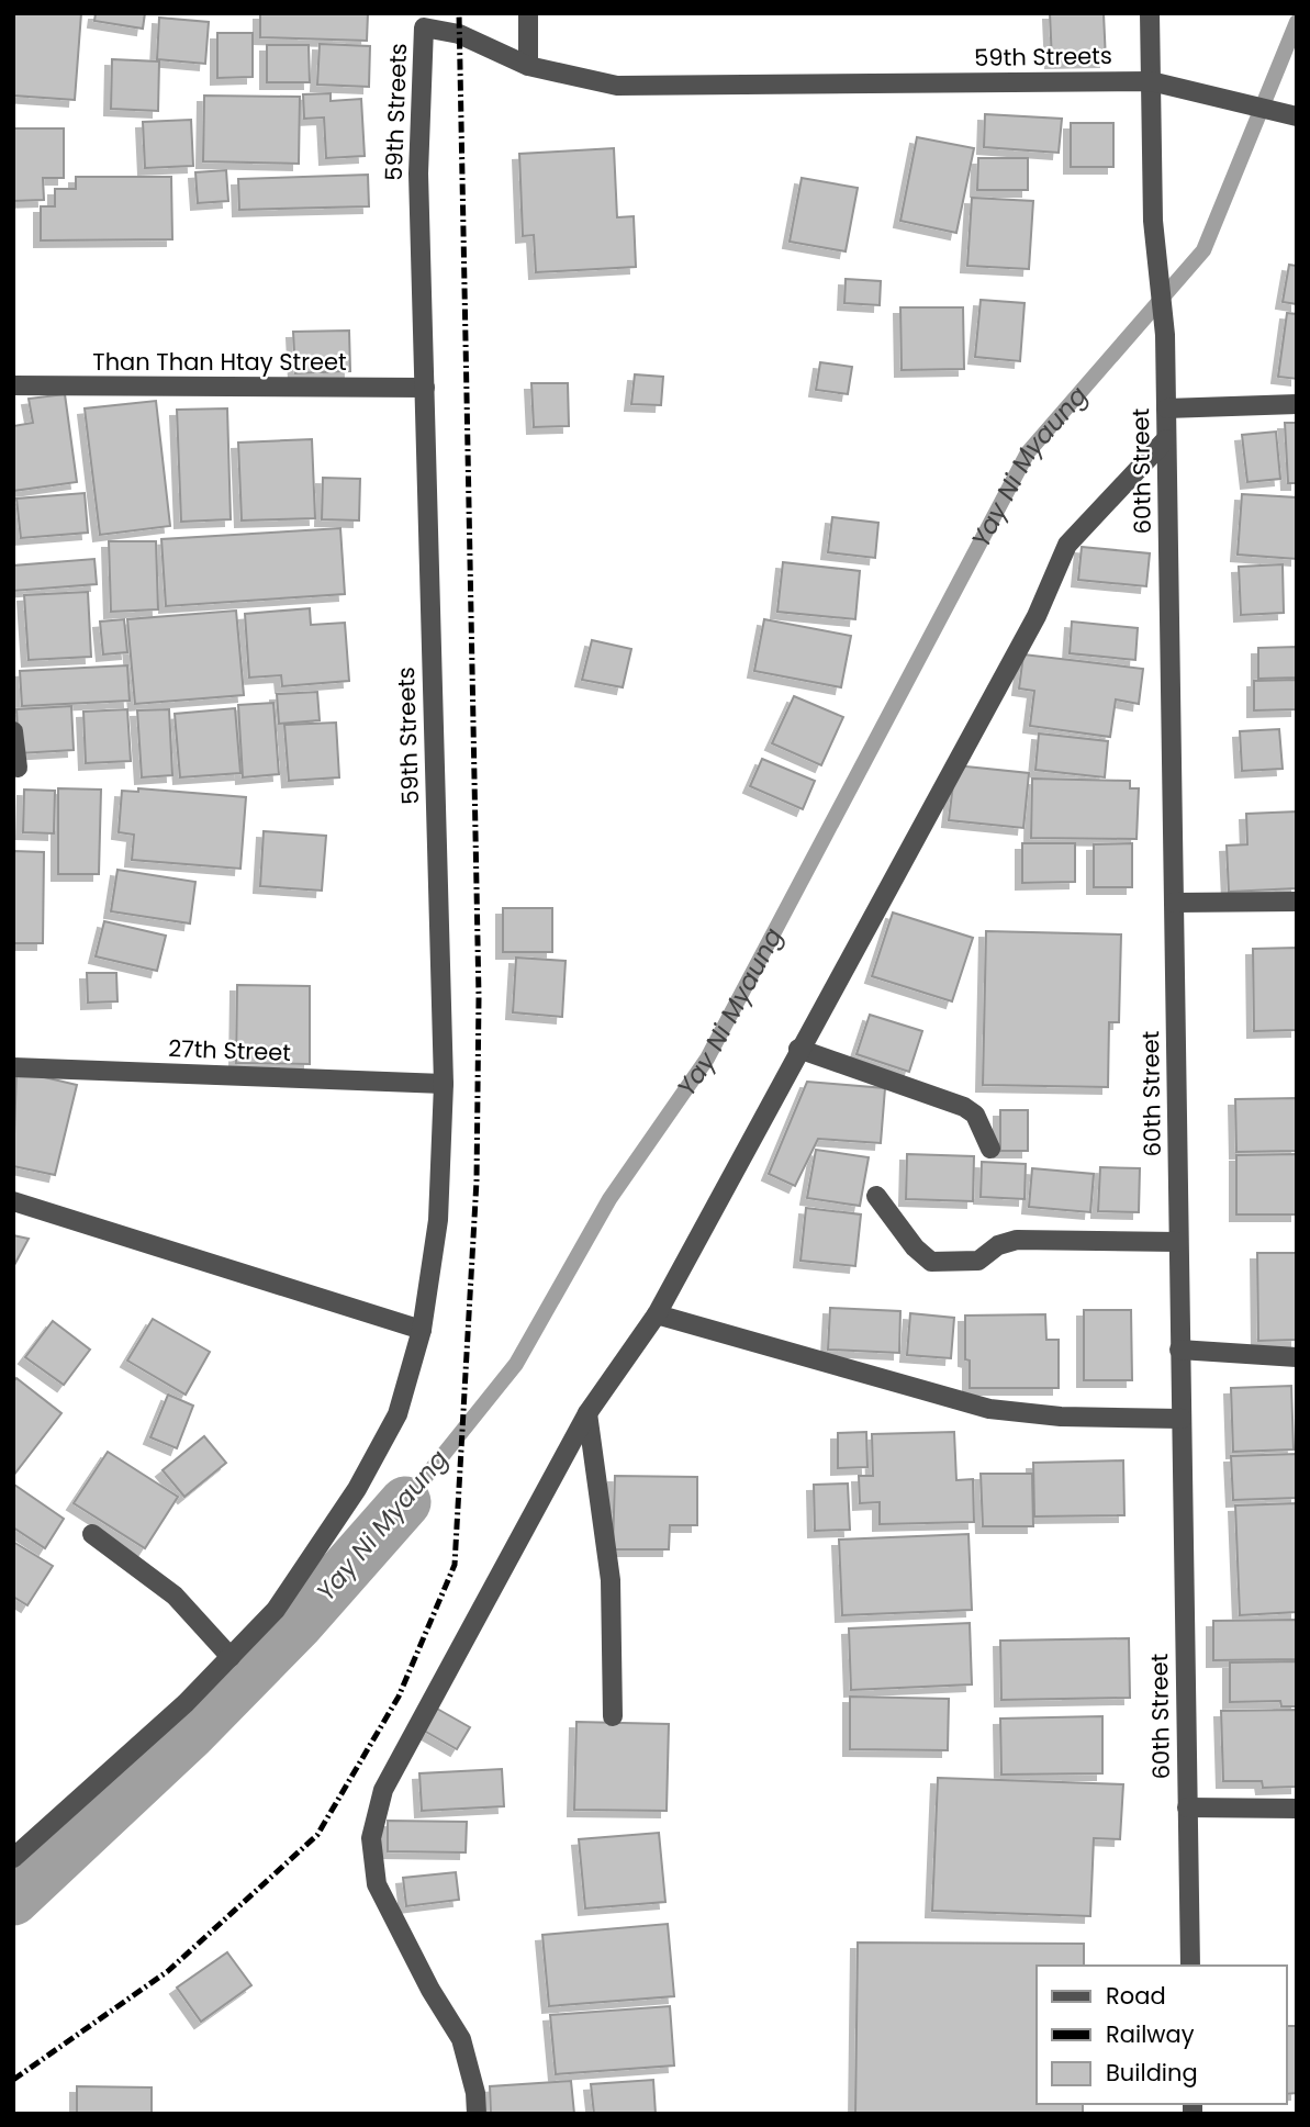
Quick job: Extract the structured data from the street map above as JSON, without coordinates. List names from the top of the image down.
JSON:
{
  "streets": {
    "street": [
      "59th Streets",
      "Than Than Htay Street",
      "60th Street",
      "27th Street"
    ]
  },
  "crossings": [
    ["59th Streets", "Than Than Htay Street"],
    ["59th Streets", "60th Street"],
    ["59th Streets", "27th Street"]
  ],
  "water": ["Yay Ni Myaung"],
  "legend": ["Road", "Railway", "Building"]
}
